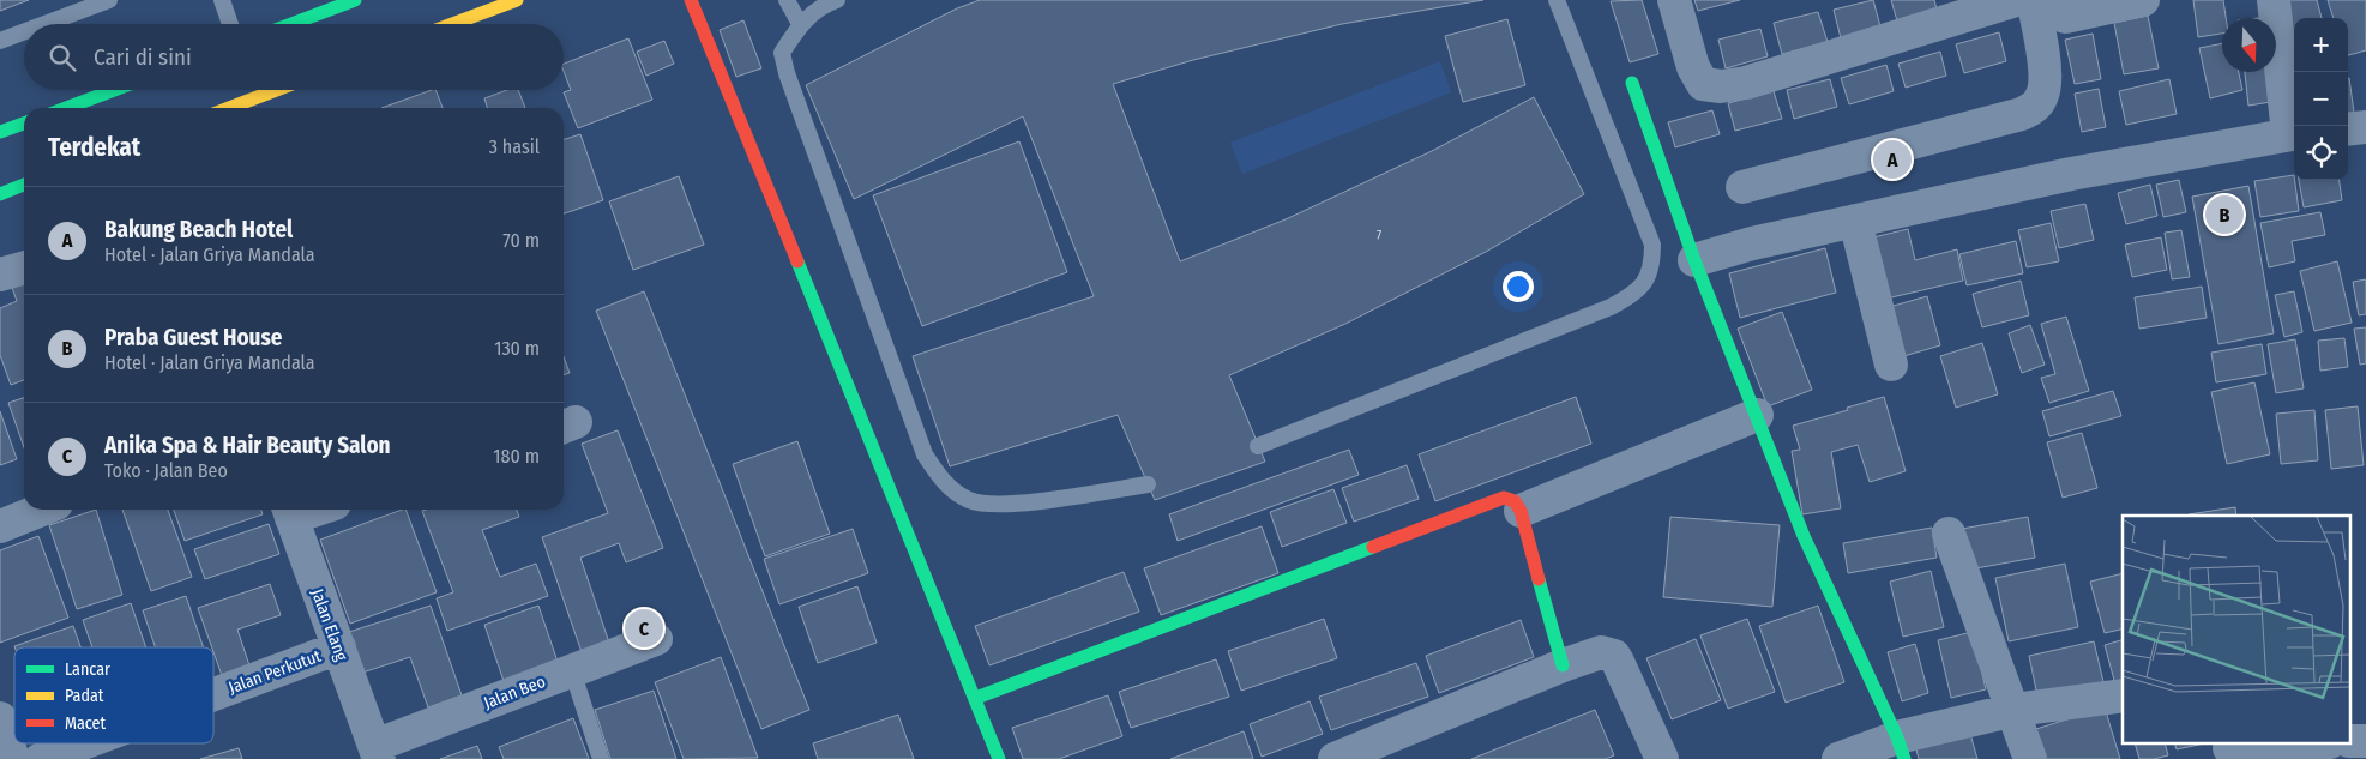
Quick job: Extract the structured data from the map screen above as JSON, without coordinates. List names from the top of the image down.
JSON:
{
  "streets": {
    "street": ["Jalan Elang", "Jalan Perkutut", "Jalan Beo"]
  },
  "crossings": [
    ["Jalan Elang", "Jalan Perkutut"],
    ["Jalan Elang", "Jalan Beo"]
  ],
  "house_numbers": ["7"],
  "legend": ["Lancar", "Padat", "Macet"],
  "north": "bottom",
  "page": {
    "map_buttons": ["+", "−"],
    "search": "Cari di sini",
    "heading": ["Terdekat", "3 hasil"],
    "pins": ["A", "B", "C"],
    "list": [
      {
        "mark": "A",
        "name": "Bakung Beach Hotel",
        "note": "Hotel · Jalan Griya Mandala",
        "value": "70 m"
      },
      {
        "mark": "B",
        "name": "Praba Guest House",
        "note": "Hotel · Jalan Griya Mandala",
        "value": "130 m"
      },
      {
        "mark": "C",
        "name": "Anika Spa & Hair Beauty Salon",
        "note": "Toko · Jalan Beo",
        "value": "180 m"
      }
    ]
  }
}
